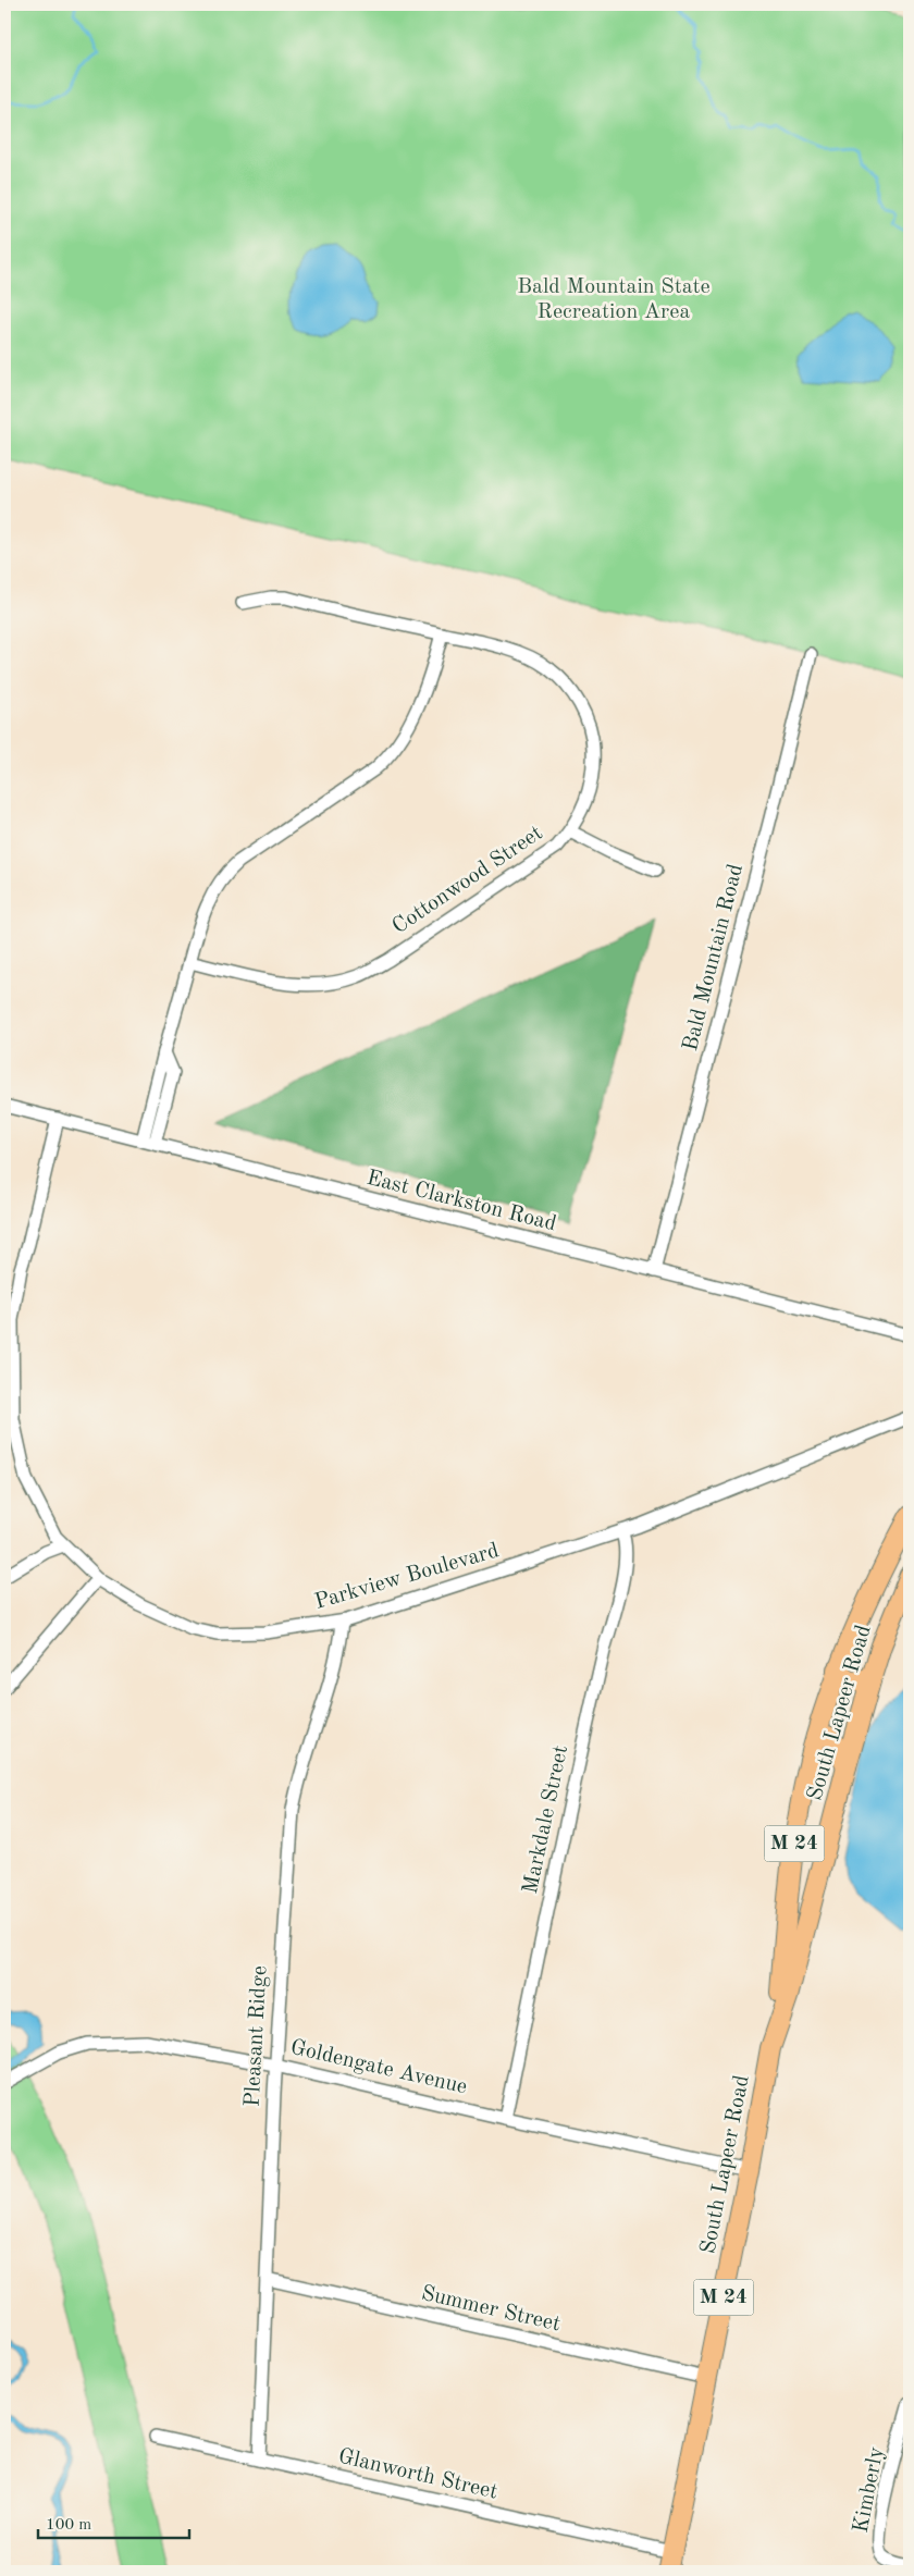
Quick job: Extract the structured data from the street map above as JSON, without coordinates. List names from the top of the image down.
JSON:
{
  "streets": {
    "main road": ["South Lapeer Road", "M 24"],
    "street": [
      "Cottonwood Street",
      "Bald Mountain Road",
      "East Clarkston Road",
      "Parkview Boulevard",
      "Markdale Street",
      "Pleasant Ridge",
      "Goldengate Avenue",
      "Summer Street",
      "Glanworth Street",
      "Kimberly"
    ]
  },
  "crossings": [
    ["Bald Mountain Road", "East Clarkston Road"],
    ["East Clarkston Road", "Parkview Boulevard"],
    ["Parkview Boulevard", "Markdale Street"],
    ["Parkview Boulevard", "Pleasant Ridge"],
    ["South Lapeer Road", "Goldengate Avenue"],
    ["South Lapeer Road", "Summer Street"],
    ["South Lapeer Road", "Glanworth Street"],
    ["Markdale Street", "Goldengate Avenue"],
    ["Pleasant Ridge", "Goldengate Avenue"],
    ["Pleasant Ridge", "Summer Street"],
    ["Pleasant Ridge", "Glanworth Street"]
  ],
  "parks": ["Bald Mountain State Recreation Area"],
  "scale_bar": "100 m"
}
